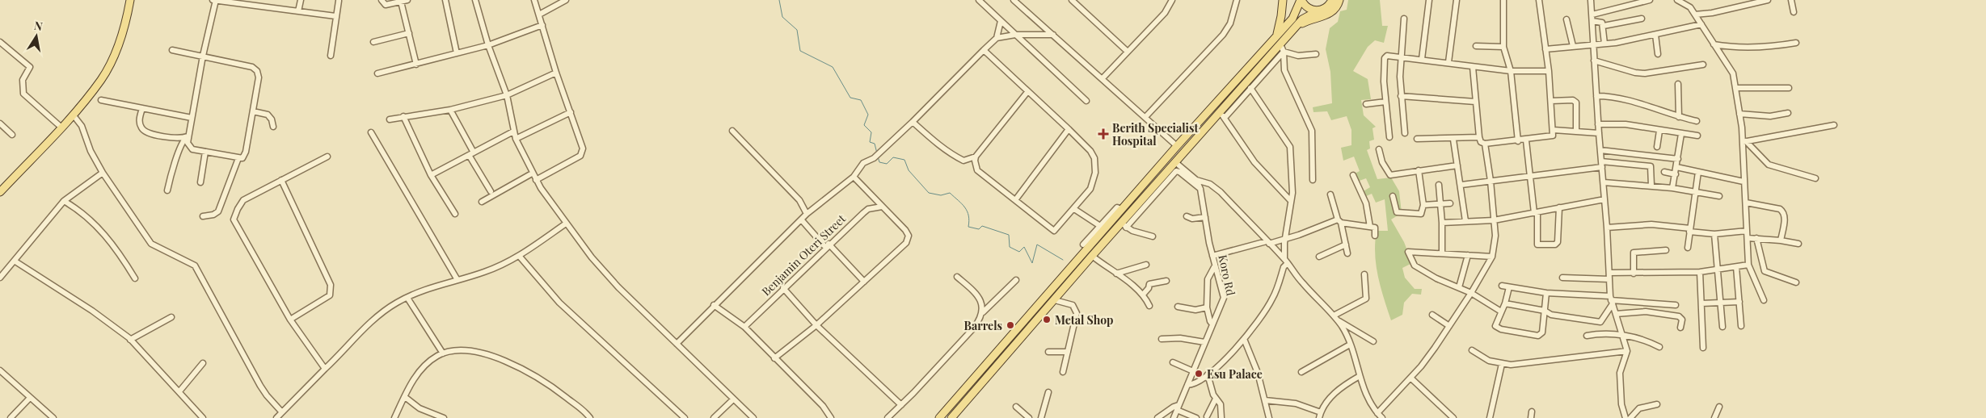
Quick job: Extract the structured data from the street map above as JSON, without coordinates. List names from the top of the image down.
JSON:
{
  "streets": {
    "street": ["Benjamin Oteri Street", "Koro Rd"]
  },
  "places": {
    "health": ["Berith Specialist Hospital"],
    "other": ["Metal Shop", "Barrels", "Esu Palace"]
  },
  "north": "top"
}
